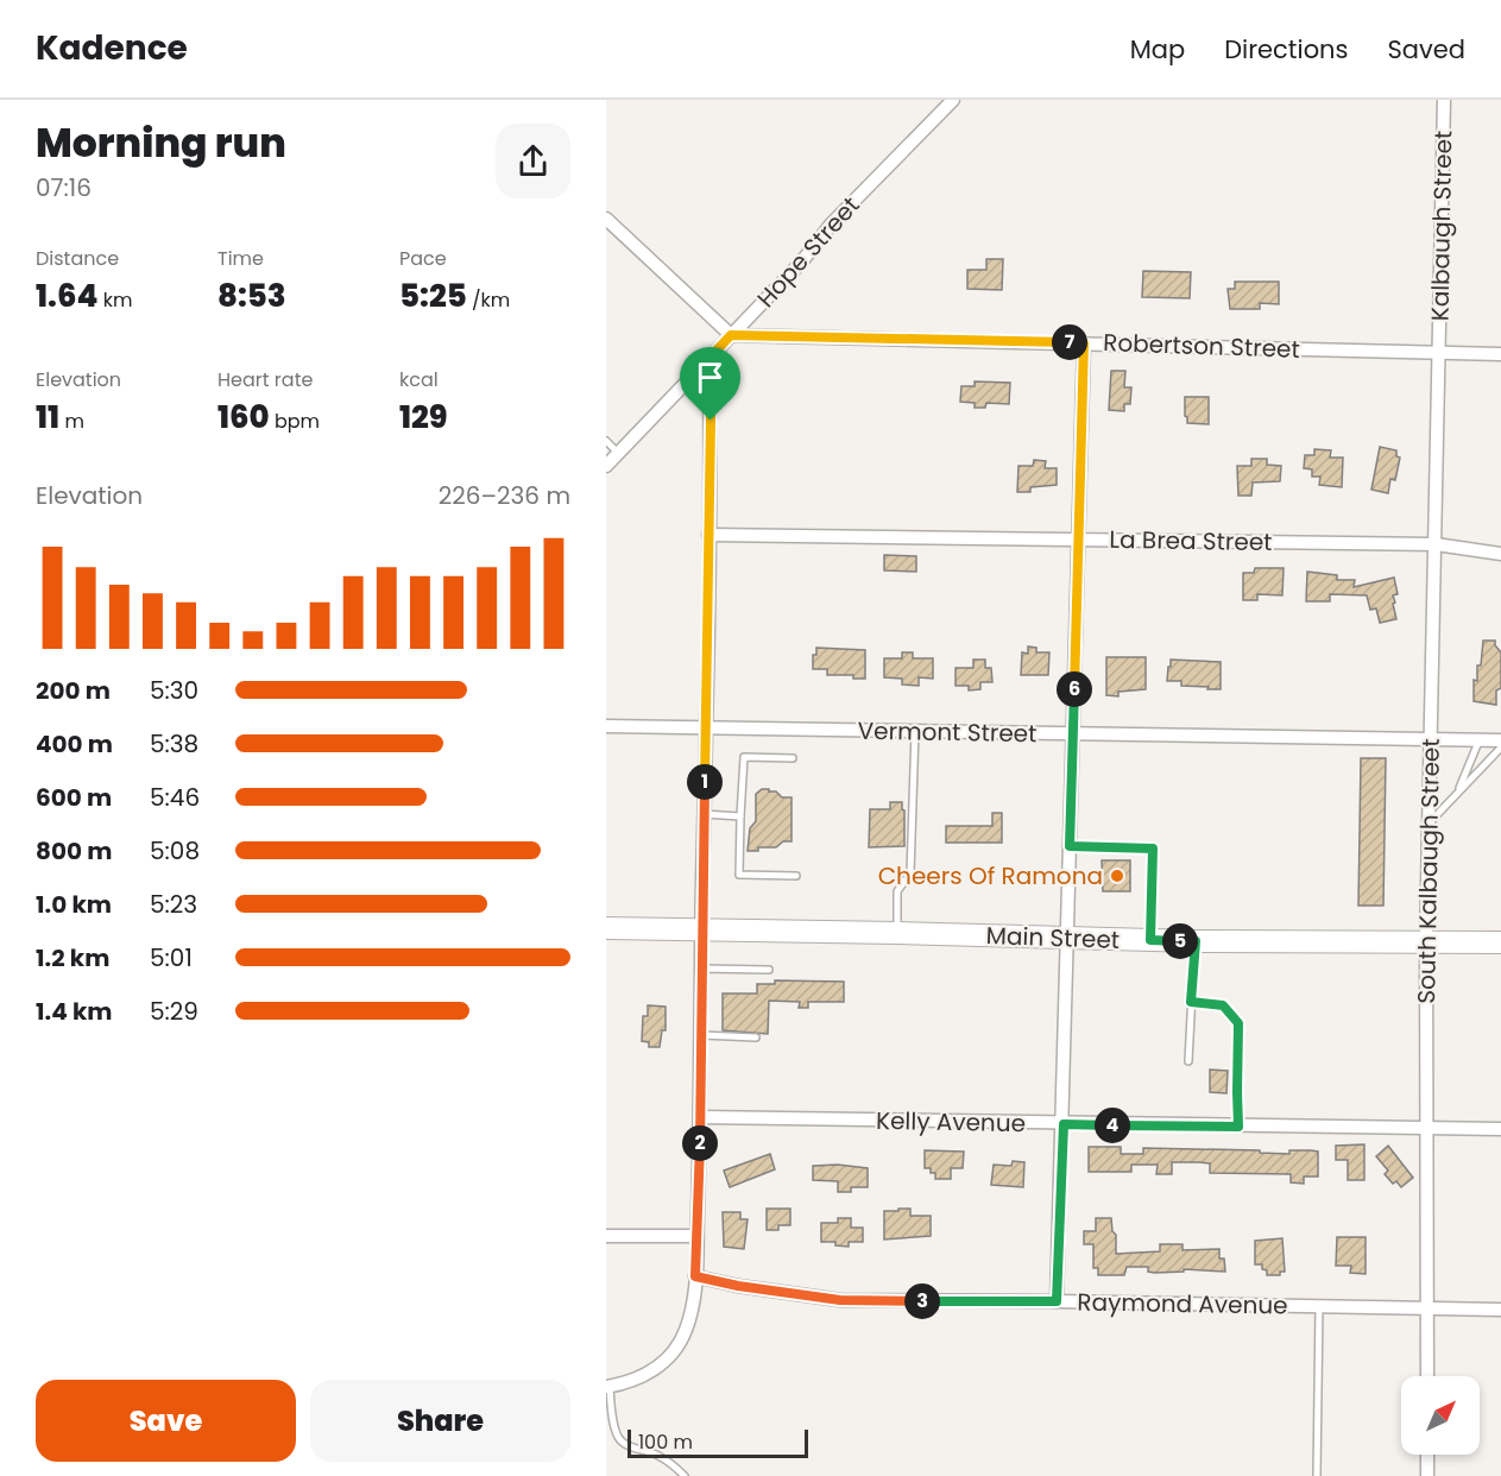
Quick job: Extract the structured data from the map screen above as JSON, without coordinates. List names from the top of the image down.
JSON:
{
  "streets": {
    "main road": ["Main Street"],
    "street": [
      "Kalbaugh Street",
      "Hope Street",
      "Robertson Street",
      "La Brea Street",
      "Vermont Street",
      "South Kalbaugh Street",
      "Kelly Avenue",
      "Raymond Avenue"
    ]
  },
  "crossings": [
    ["Kalbaugh Street", "Robertson Street"],
    ["Kalbaugh Street", "South Kalbaugh Street"],
    ["Hope Street", "Robertson Street"],
    ["Robertson Street", "South Kalbaugh Street"],
    ["La Brea Street", "South Kalbaugh Street"],
    ["Vermont Street", "South Kalbaugh Street"],
    ["South Kalbaugh Street", "Main Street"],
    ["South Kalbaugh Street", "Kelly Avenue"],
    ["South Kalbaugh Street", "Raymond Avenue"]
  ],
  "places": ["Cheers Of Ramona"],
  "scale_bar": "100 m",
  "north": "top right",
  "page": {
    "header": "Kadence",
    "nav": ["Map", "Directions", "Saved"],
    "heading": ["Morning run", "07:16"],
    "stats": [
      ["Distance", "1.64 km"],
      ["Time", "8:53"],
      ["Pace", "5:25 /km"],
      ["Elevation", "11 m"],
      ["Heart rate", "160 bpm"],
      ["kcal", "129"]
    ],
    "pins": [
      "7",
      "6",
      "1",
      "5",
      "4",
      "2",
      "3"
    ],
    "chart": ["Elevation", "226–236 m"],
    "list": [
      {
        "name": "200 m",
        "note": "5:30"
      },
      {
        "name": "400 m",
        "note": "5:38"
      },
      {
        "name": "600 m",
        "note": "5:46"
      },
      {
        "name": "800 m",
        "note": "5:08"
      },
      {
        "name": "1.0 km",
        "note": "5:23"
      },
      {
        "name": "1.2 km",
        "note": "5:01"
      },
      {
        "name": "1.4 km",
        "note": "5:29"
      }
    ],
    "buttons": ["Save", "Share"],
    "scale": "100 m"
  }
}
